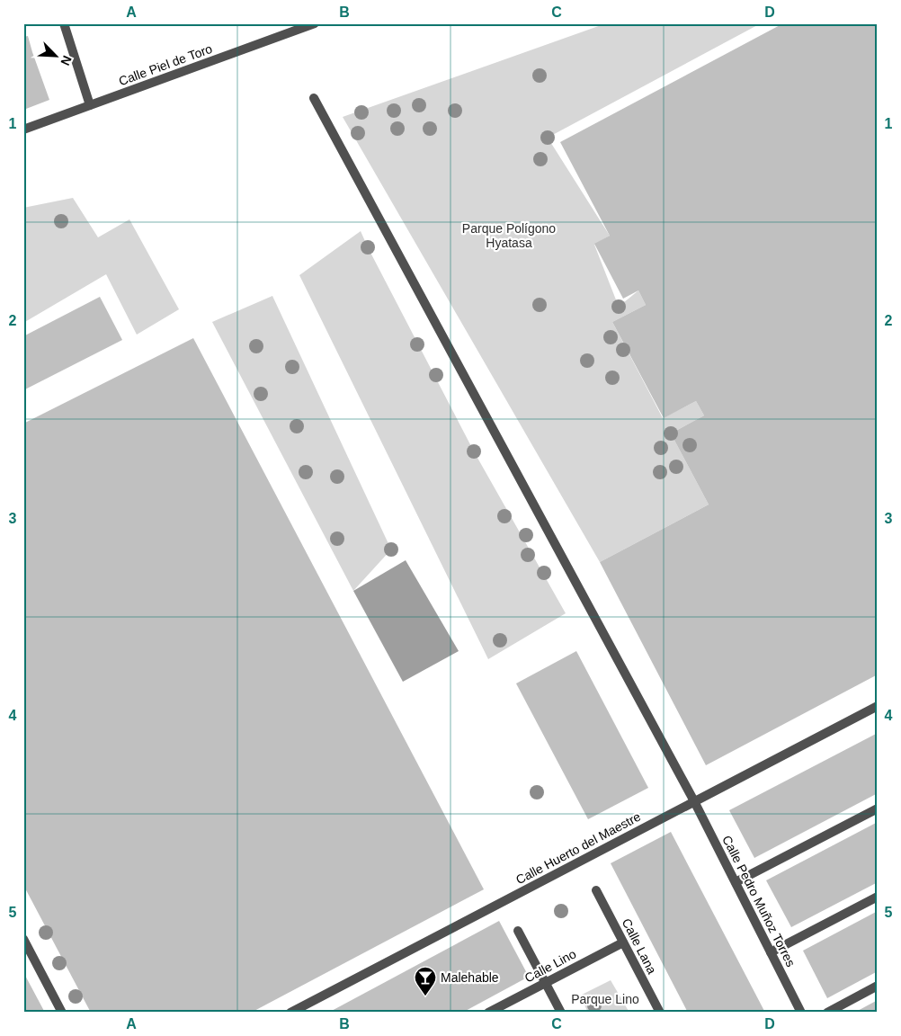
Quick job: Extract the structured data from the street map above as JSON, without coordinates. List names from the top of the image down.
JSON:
{
  "streets": {
    "street": [
      "Calle Piel de Toro",
      "Calle Huerto del Maestre",
      "Calle Pedro Muñoz Torres",
      "Calle Lana",
      "Calle Lino"
    ]
  },
  "crossings": [
    ["Calle Huerto del Maestre", "Calle Pedro Muñoz Torres"],
    ["Calle Lana", "Calle Lino"]
  ],
  "parks": ["Parque Polígono Hyatasa", "Parque Lino"],
  "places": {
    "bar": ["Malehable"]
  },
  "north": "bottom right",
  "grid": {
    "columns": [
      "A",
      "B",
      "C",
      "D"
    ],
    "rows": [
      "1",
      "2",
      "3",
      "4",
      "5"
    ]
  }
}
